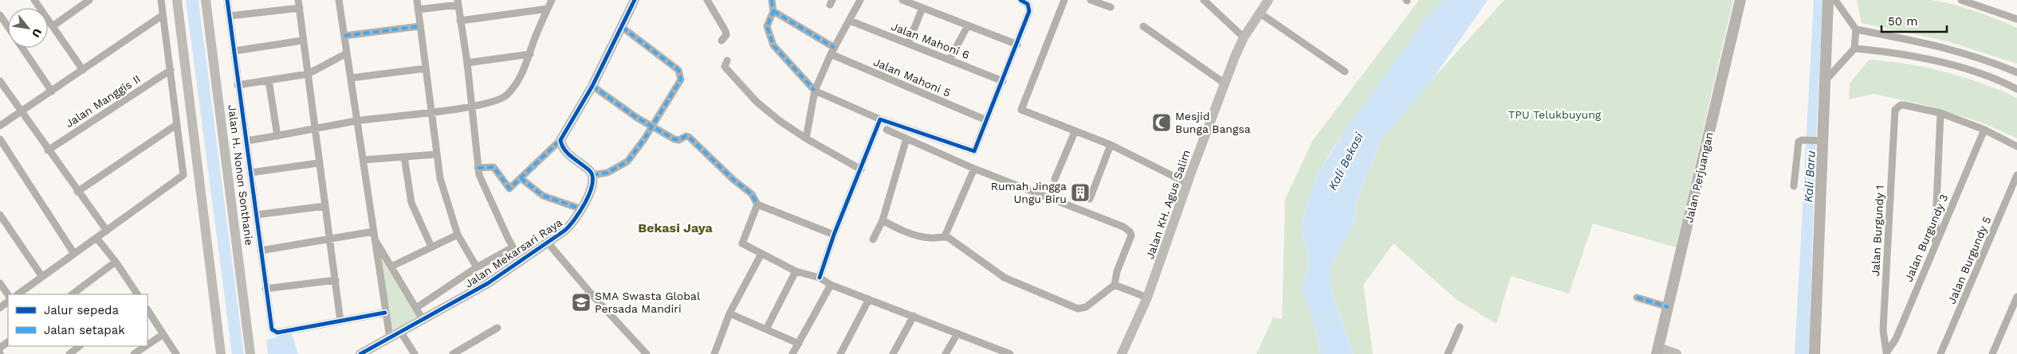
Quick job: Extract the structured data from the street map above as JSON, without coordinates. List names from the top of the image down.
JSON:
{
  "streets": {
    "main road": ["Jalan Perjuangan"],
    "street": [
      "Jalan Mahoni 6",
      "Jalan Mahoni 5",
      "Jalan Manggis II",
      "Jalan H. Nonon Sonthanie",
      "Jalan KH. Agus Salim",
      "Jalan Burgundy 1",
      "Jalan Burgundy 3",
      "Jalan Mekarsari Raya",
      "Jalan Burgundy 5"
    ]
  },
  "crossings": [
    ["Jalan Burgundy 1", "Jalan Burgundy 3"]
  ],
  "districts": ["Bekasi Jaya"],
  "water": ["Kali Bekasi", "Kali Baru"],
  "parks": ["TPU Telukbuyung"],
  "places": {
    "mosque": ["Mesjid Bunga Bangsa"],
    "building": ["Rumah Jingga Ungu Biru"],
    "school or university": ["SMA Swasta Global Persada Mandiri"]
  },
  "legend": ["Jalur sepeda", "Jalan setapak"],
  "scale_bar": "50 m",
  "north": "bottom right"
}
